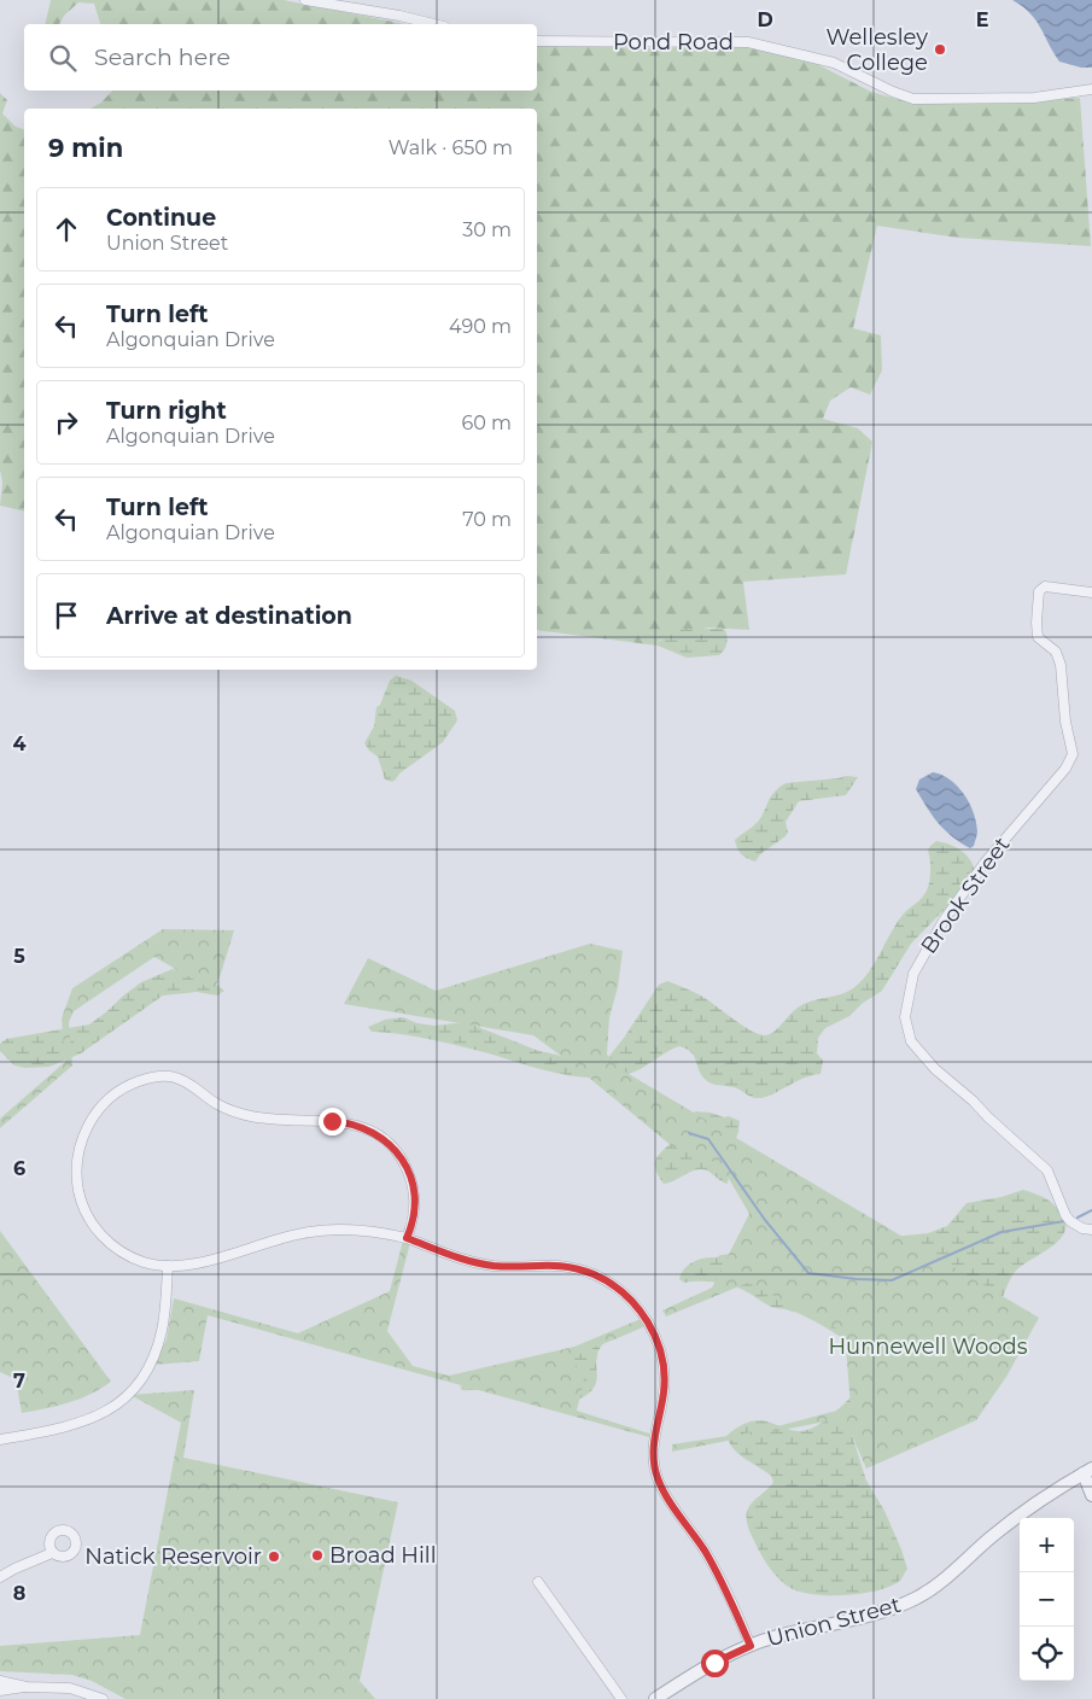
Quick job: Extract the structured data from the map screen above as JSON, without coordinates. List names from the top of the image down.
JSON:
{
  "streets": {
    "street": ["Pond Road", "Brook Street", "Union Street"]
  },
  "parks": ["Hunnewell Woods"],
  "places": ["Wellesley College", "Broad Hill", "Natick Reservoir"],
  "page": {
    "search": "Search here",
    "heading": ["9 min", "Walk · 650 m"],
    "list": [
      ["Continue", "Union Street", "30 m"],
      ["Turn left", "Algonquian Drive", "490 m"],
      ["Turn right", "Algonquian Drive", "60 m"],
      ["Turn left", "Algonquian Drive", "70 m"],
      "Arrive at destination"
    ],
    "map_buttons": ["+", "−"]
  },
  "grid": {
    "columns": ["D", "E"],
    "rows": [
      "4",
      "5",
      "6",
      "7",
      "8"
    ]
  }
}
